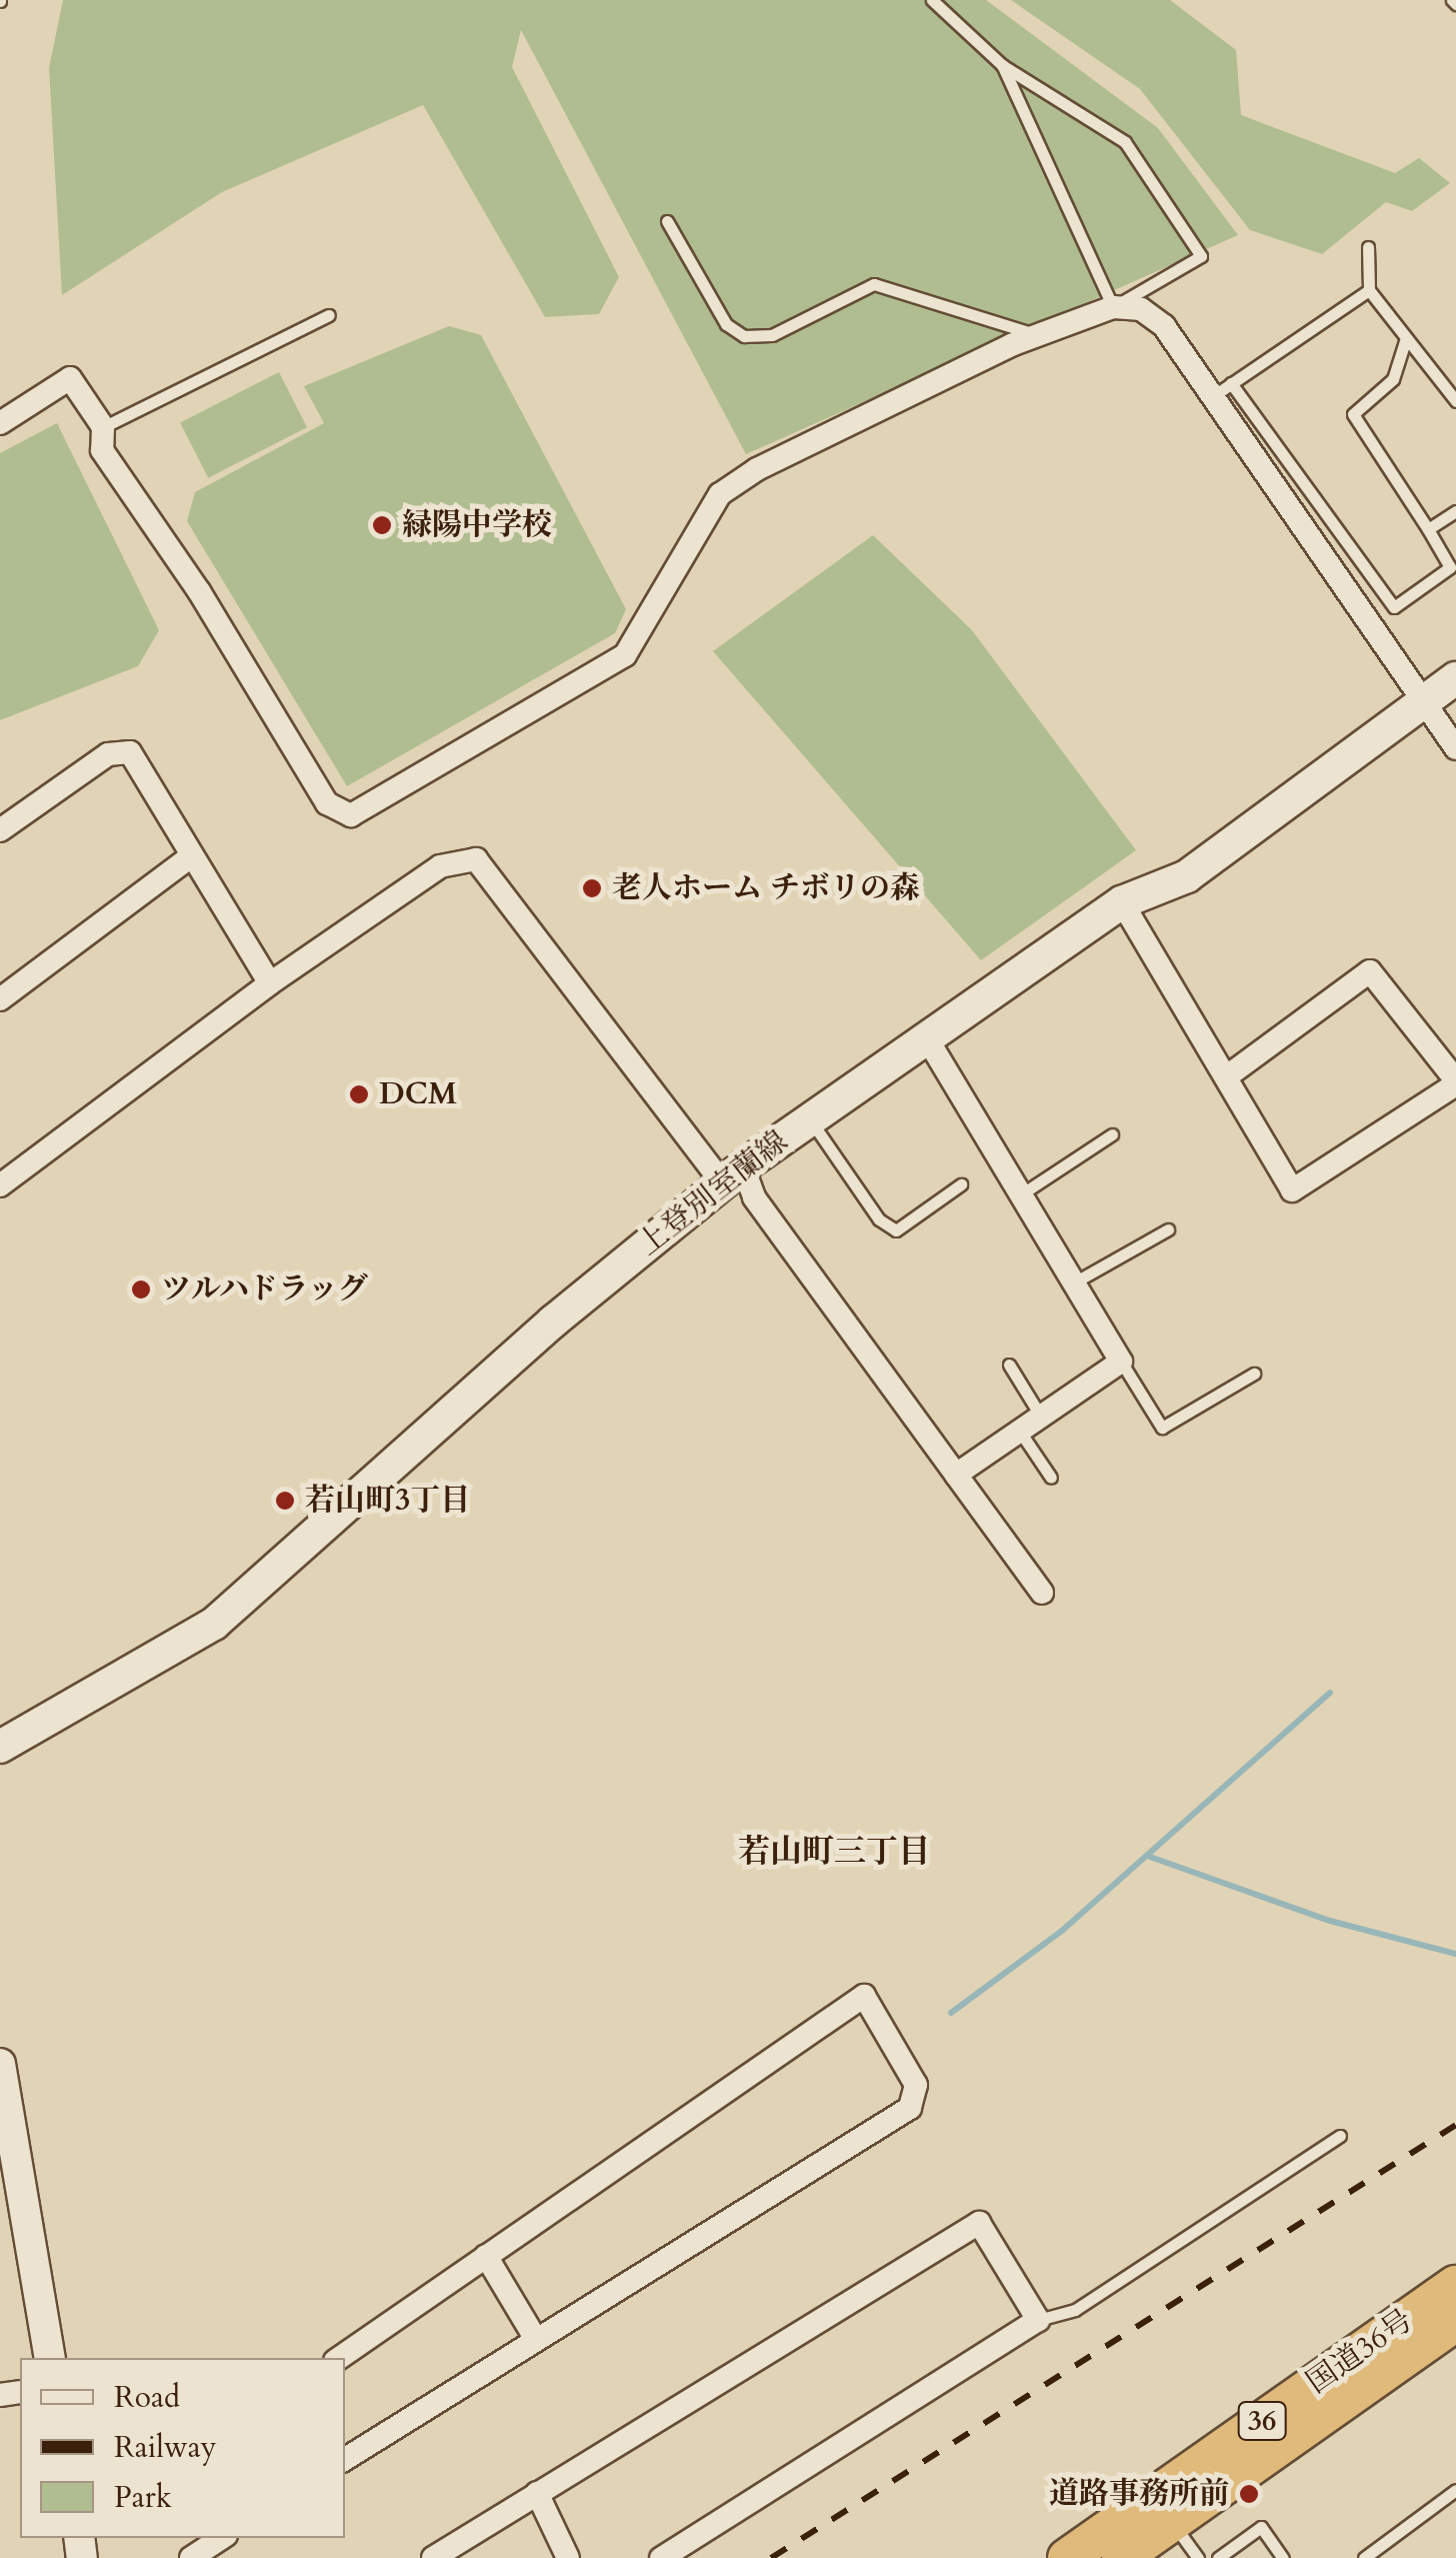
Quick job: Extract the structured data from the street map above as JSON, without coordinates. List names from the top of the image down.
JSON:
{
  "streets": {
    "highway": ["国道36号", "36"],
    "main road": ["上登別室蘭線"]
  },
  "districts": ["若山町三丁目"],
  "places": [
    "緑陽中学校",
    "老人ホーム チボリの森",
    "DCM",
    "ツルハドラッグ",
    "若山町3丁目",
    "道路事務所前"
  ],
  "legend": ["Road", "Railway", "Park"]
}
